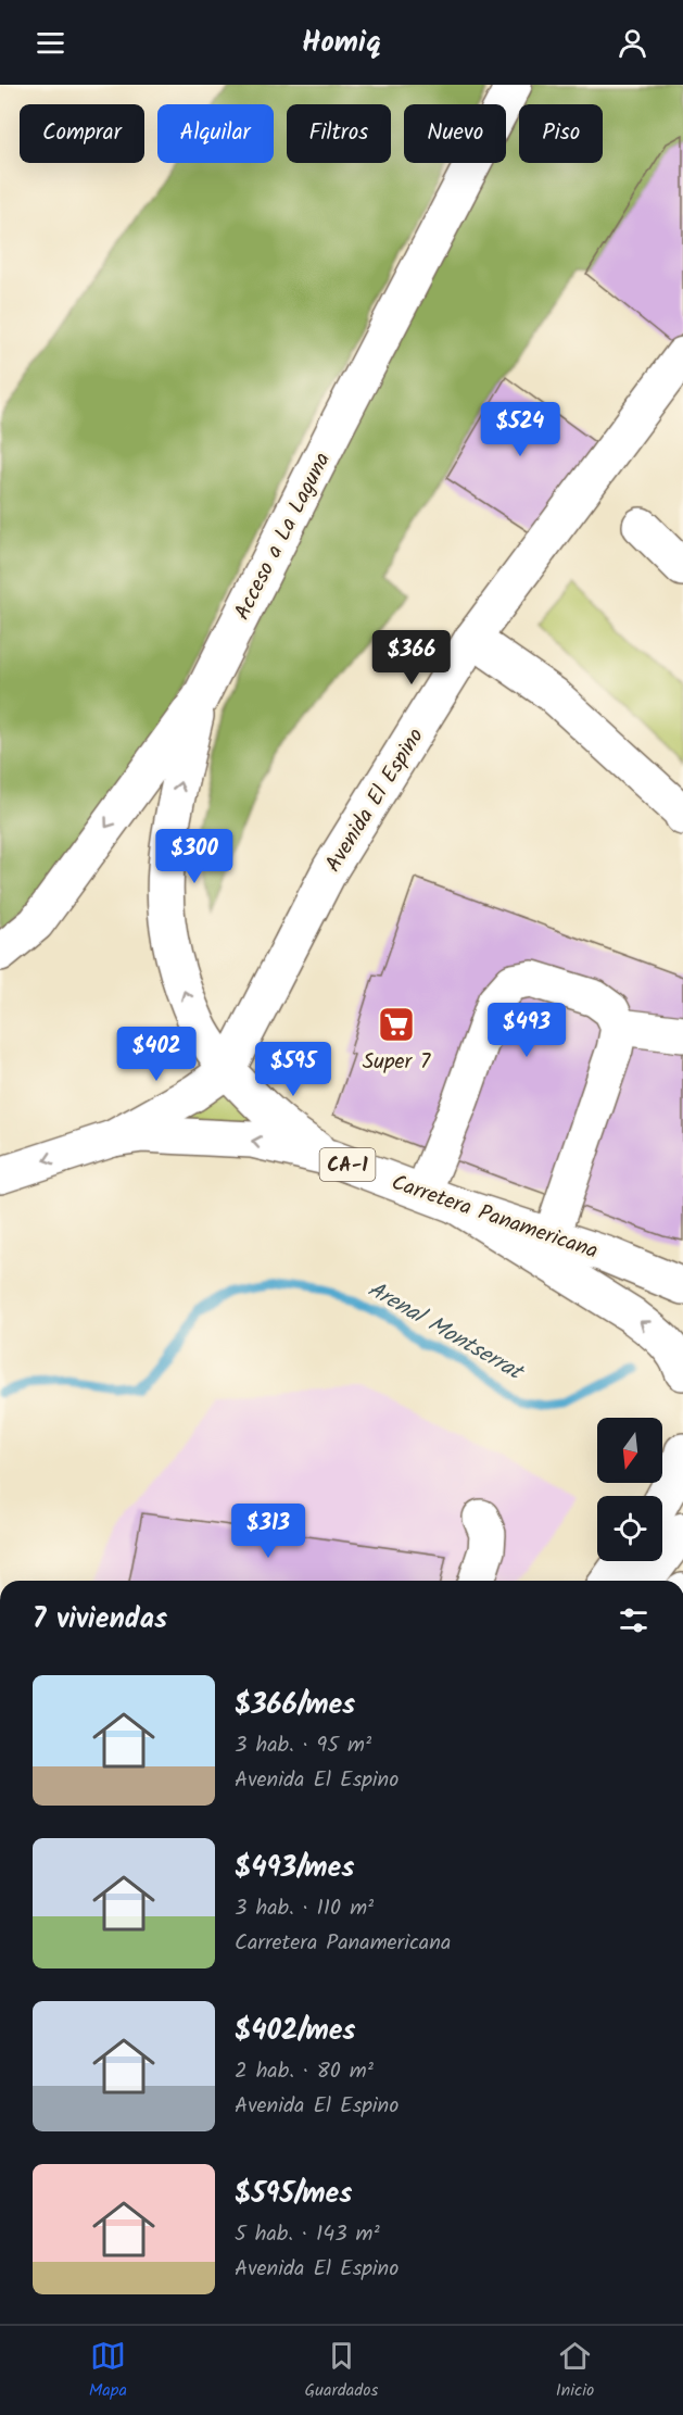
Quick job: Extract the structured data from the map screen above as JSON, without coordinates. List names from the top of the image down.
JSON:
{
  "streets": {
    "main road": [
      "Acceso a La Laguna",
      "Avenida El Espino",
      "CA-1",
      "Carretera Panamericana"
    ]
  },
  "crossings": [
    ["Avenida El Espino", "Carretera Panamericana"]
  ],
  "one_way": ["Carretera Panamericana"],
  "water": ["Arenal Montserrat"],
  "places": {
    "supermarket": ["Super 7"]
  },
  "north": "bottom",
  "page": {
    "header": "Homiq",
    "chip": [
      "Comprar",
      "Alquilar",
      "Filtros",
      "Nuevo",
      "Piso"
    ],
    "price": [
      "$524",
      "$366",
      "$300",
      "$493",
      "$402",
      "$595",
      "$313"
    ],
    "heading": "7 viviendas",
    "list": [
      {
        "name": "$366/mes",
        "note": "3 hab. · 95 m² · Avenida El Espino"
      },
      {
        "name": "$493/mes",
        "note": "3 hab. · 110 m² · Carretera Panamericana"
      },
      {
        "name": "$402/mes",
        "note": "2 hab. · 80 m² · Avenida El Espino"
      },
      {
        "name": "$595/mes",
        "note": "5 hab. · 143 m² · Avenida El Espino"
      }
    ],
    "tabs": ["Mapa", "Guardados", "Inicio"]
  }
}
